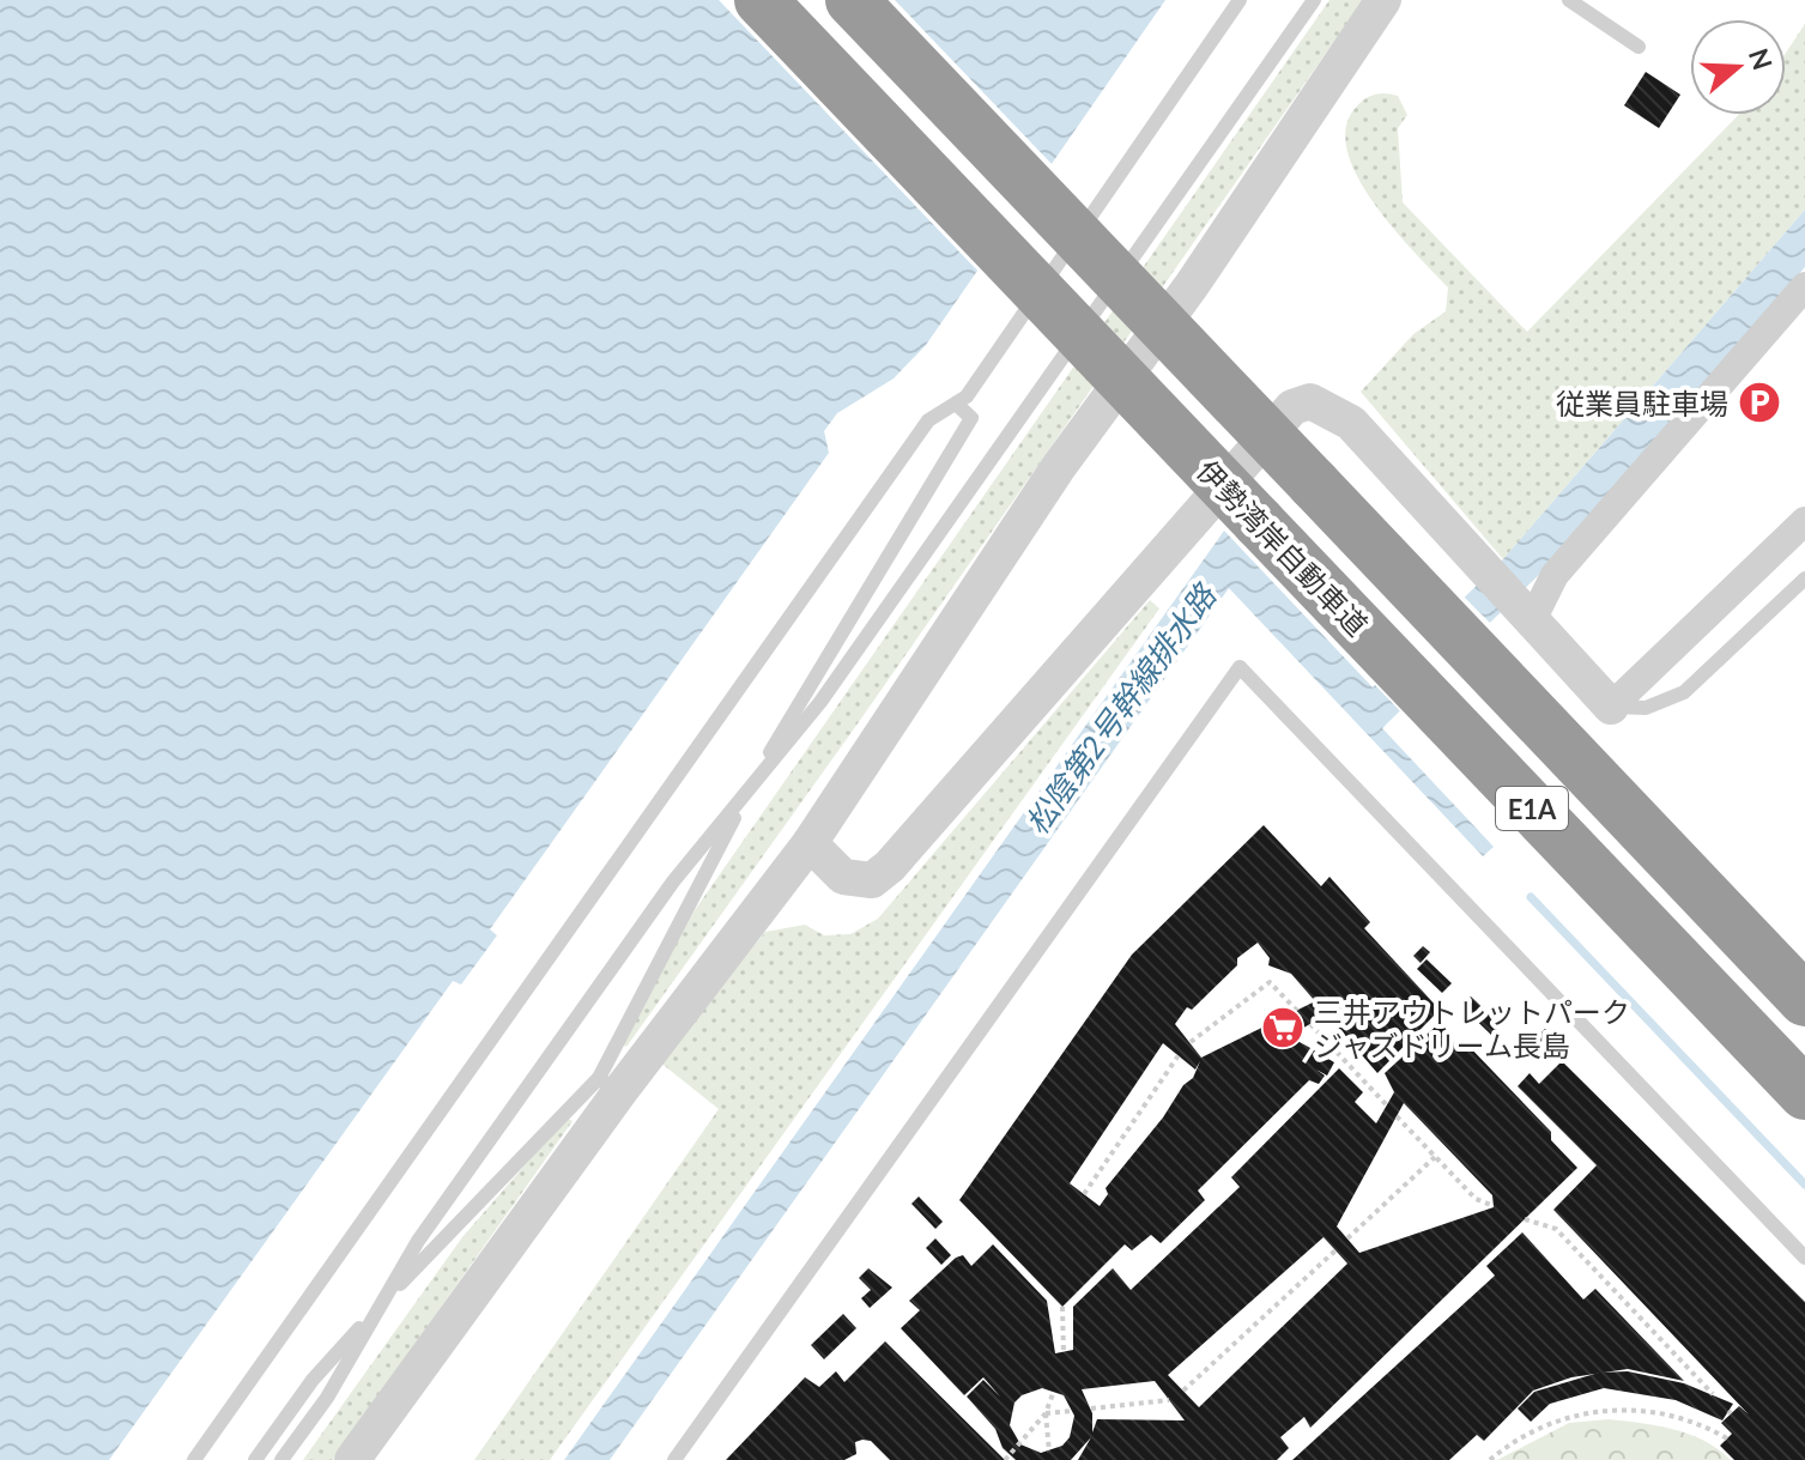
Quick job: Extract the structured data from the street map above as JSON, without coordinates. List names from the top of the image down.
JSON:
{
  "streets": {
    "highway": ["伊勢湾岸自動車道", "E1A"]
  },
  "water": ["松陰第2号幹線排水路"],
  "places": {
    "parking": ["従業員駐車場"],
    "supermarket": ["三井アウトレットパーク ジャズドリーム長島"]
  },
  "north": "right"
}
